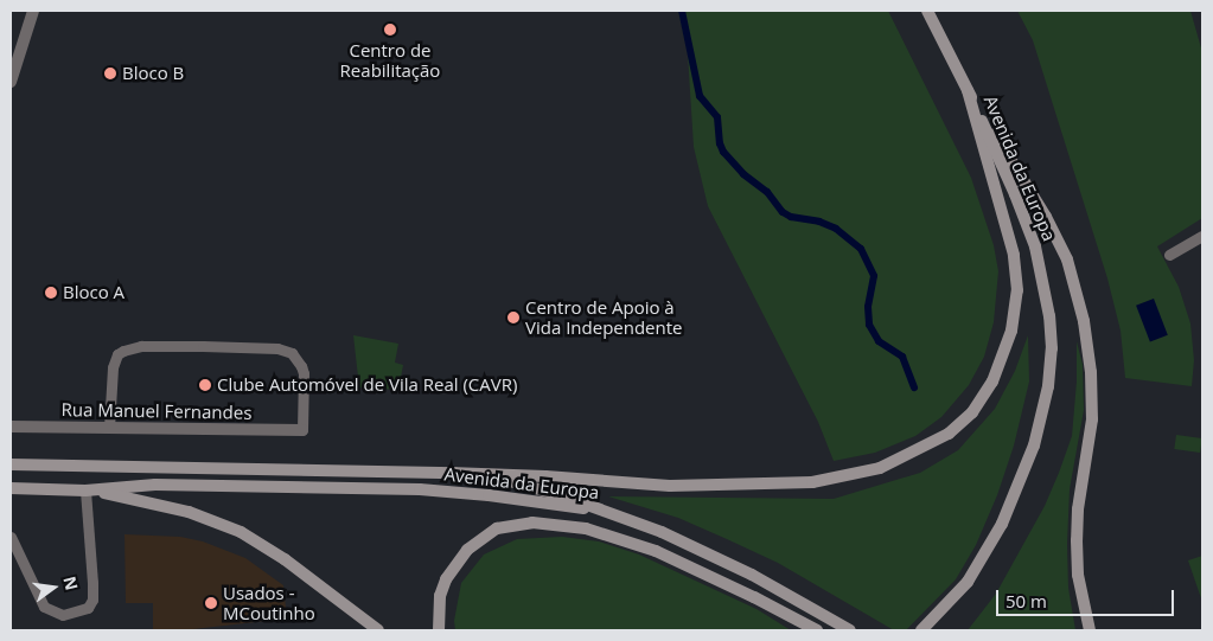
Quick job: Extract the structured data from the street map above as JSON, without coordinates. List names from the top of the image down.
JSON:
{
  "streets": {
    "main road": ["Avenida da Europa"],
    "street": ["Rua Manuel Fernandes"]
  },
  "places": [
    "Centro de Reabilitação",
    "Bloco B",
    "Bloco A",
    "Centro de Apoio à Vida Independente",
    "Clube Automóvel de Vila Real (CAVR)",
    "Usados - MCoutinho"
  ],
  "scale_bar": "50 m",
  "north": "right"
}
